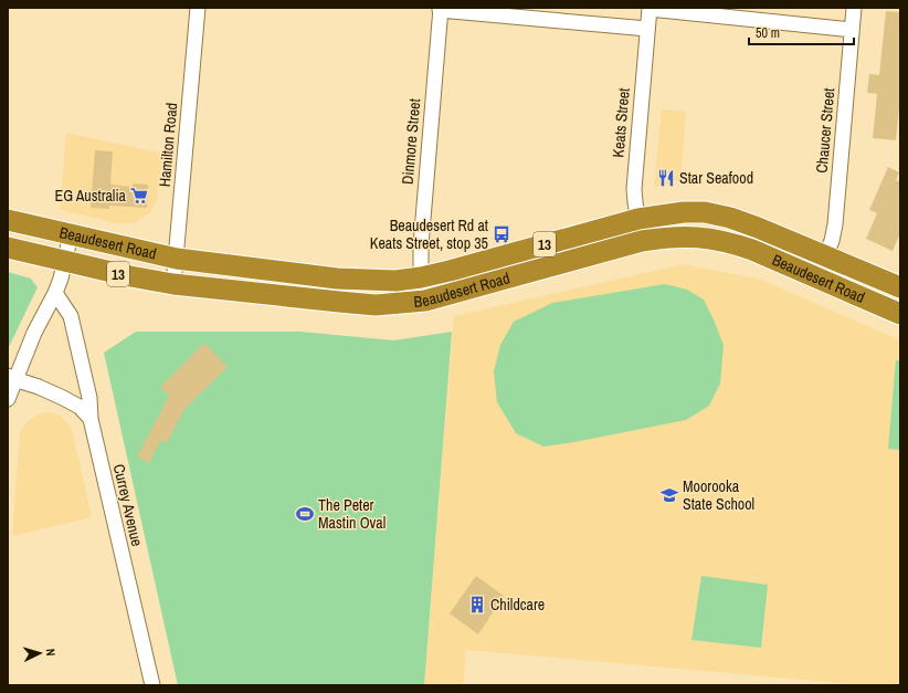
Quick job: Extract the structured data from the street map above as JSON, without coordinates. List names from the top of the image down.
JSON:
{
  "streets": {
    "highway": ["Beaudesert Road", "13"],
    "street": [
      "Keats Street",
      "Chaucer Street",
      "Dinmore Street",
      "Hamilton Road",
      "Currey Avenue"
    ]
  },
  "crossings": [
    ["Keats Street", "Beaudesert Road"],
    ["Chaucer Street", "Beaudesert Road"],
    ["Dinmore Street", "Beaudesert Road"],
    ["Hamilton Road", "Beaudesert Road"]
  ],
  "places": {
    "restaurant": ["Star Seafood"],
    "supermarket": ["EG Australia"],
    "bus stop": ["Beaudesert Rd at Keats Street, stop 35"],
    "school or university": ["Moorooka State School"],
    "sports": ["The Peter Mastin Oval"],
    "building": ["Childcare"]
  },
  "scale_bar": "50 m",
  "north": "right"
}
